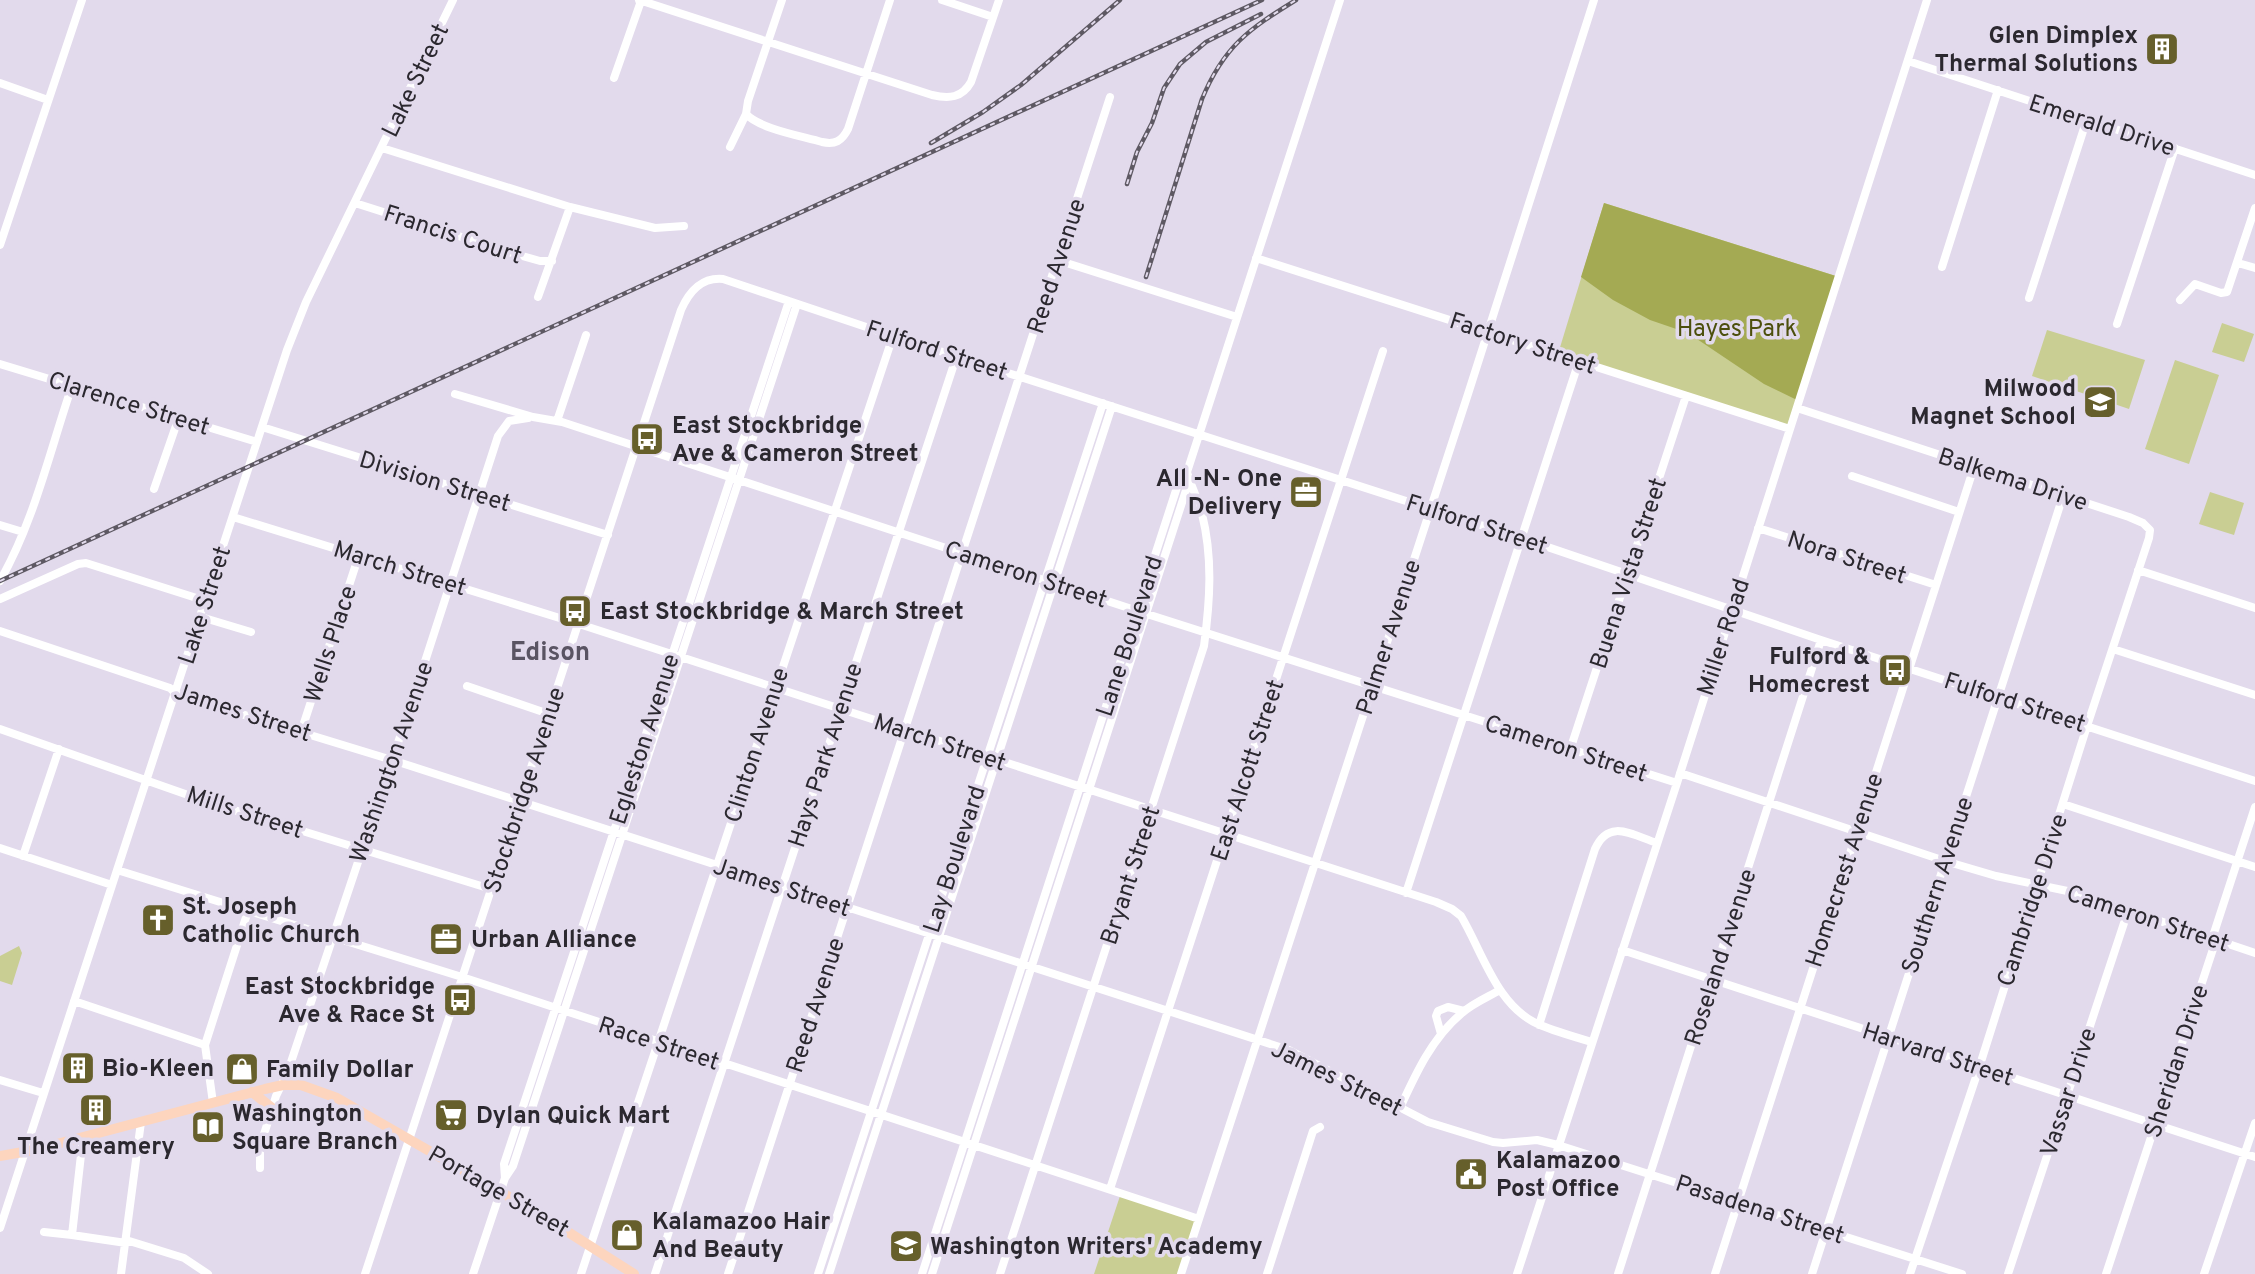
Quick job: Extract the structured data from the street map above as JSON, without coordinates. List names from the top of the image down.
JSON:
{
  "streets": {
    "main road": ["Portage Street"],
    "street": [
      "Lake Street",
      "Emerald Drive",
      "Francis Court",
      "Reed Avenue",
      "Factory Street",
      "Fulford Street",
      "Clarence Street",
      "Balkema Drive",
      "Division Street",
      "Nora Street",
      "March Street",
      "Buena Vista Street",
      "Cameron Street",
      "Lane Boulevard",
      "Palmer Avenue",
      "Miller Road",
      "Wells Place",
      "James Street",
      "Egleston Avenue",
      "Clinton Avenue",
      "Hays Park Avenue",
      "Washington Avenue",
      "East Alcott Street",
      "Stockbridge Avenue",
      "Mills Street",
      "Lay Boulevard",
      "Homecrest Avenue",
      "Bryant Street",
      "Southern Avenue",
      "Cambridge Drive",
      "Roseland Avenue",
      "Race Street",
      "Harvard Street",
      "Sheridan Drive",
      "Vassar Drive",
      "Pasadena Street"
    ]
  },
  "crossings": [
    ["Lake Street", "Francis Court"],
    ["Lake Street", "Clarence Street"],
    ["Lake Street", "Division Street"],
    ["Lake Street", "March Street"],
    ["Lake Street", "James Street"],
    ["Lake Street", "Mills Street"],
    ["Lake Street", "Race Street"],
    ["Lake Street", "Portage Street"],
    ["Emerald Drive", "Miller Road"],
    ["Reed Avenue", "Fulford Street"],
    ["Reed Avenue", "March Street"],
    ["Reed Avenue", "Cameron Street"],
    ["Reed Avenue", "James Street"],
    ["Reed Avenue", "Race Street"],
    ["Factory Street", "Buena Vista Street"],
    ["Factory Street", "Lane Boulevard"],
    ["Factory Street", "Palmer Avenue"],
    ["Factory Street", "Miller Road"],
    ["Fulford Street", "Buena Vista Street"],
    ["Fulford Street", "Lane Boulevard"],
    ["Fulford Street", "Palmer Avenue"],
    ["Fulford Street", "Miller Road"],
    ["Fulford Street", "Egleston Avenue"],
    ["Fulford Street", "Clinton Avenue"],
    ["Fulford Street", "Hays Park Avenue"],
    ["Fulford Street", "East Alcott Street"],
    ["Fulford Street", "Stockbridge Avenue"],
    ["Fulford Street", "Lay Boulevard"],
    ["Fulford Street", "Homecrest Avenue"],
    ["Fulford Street", "Southern Avenue"],
    ["Fulford Street", "Cambridge Drive"],
    ["Fulford Street", "Roseland Avenue"],
    ["Balkema Drive", "Miller Road"],
    ["Balkema Drive", "Homecrest Avenue"],
    ["Balkema Drive", "Southern Avenue"],
    ["Balkema Drive", "Cambridge Drive"],
    ["Division Street", "Washington Avenue"],
    ["Division Street", "Stockbridge Avenue"],
    ["Nora Street", "Miller Road"],
    ["Nora Street", "Homecrest Avenue"],
    ["March Street", "Lane Boulevard"],
    ["March Street", "Palmer Avenue"],
    ["March Street", "Miller Road"],
    ["March Street", "Wells Place"],
    ["March Street", "Egleston Avenue"],
    ["March Street", "Clinton Avenue"],
    ["March Street", "Hays Park Avenue"],
    ["March Street", "Washington Avenue"],
    ["March Street", "East Alcott Street"],
    ["March Street", "Stockbridge Avenue"],
    ["March Street", "Lay Boulevard"],
    ["March Street", "Bryant Street"],
    ["Buena Vista Street", "Cameron Street"],
    ["Cameron Street", "Lane Boulevard"],
    ["Cameron Street", "Palmer Avenue"],
    ["Cameron Street", "Miller Road"],
    ["Cameron Street", "Egleston Avenue"],
    ["Cameron Street", "Clinton Avenue"],
    ["Cameron Street", "Hays Park Avenue"],
    ["Cameron Street", "Washington Avenue"],
    ["Cameron Street", "East Alcott Street"],
    ["Cameron Street", "Stockbridge Avenue"],
    ["Cameron Street", "Lay Boulevard"],
    ["Cameron Street", "Homecrest Avenue"],
    ["Cameron Street", "Bryant Street"],
    ["Cameron Street", "Southern Avenue"],
    ["Cameron Street", "Cambridge Drive"],
    ["Cameron Street", "Roseland Avenue"],
    ["Cameron Street", "Sheridan Drive"],
    ["Cameron Street", "Vassar Drive"],
    ["Lane Boulevard", "James Street"],
    ["Lane Boulevard", "Bryant Street"],
    ["Lane Boulevard", "Race Street"],
    ["Palmer Avenue", "James Street"],
    ["Palmer Avenue", "Race Street"],
    ["Miller Road", "James Street"],
    ["Miller Road", "Harvard Street"],
    ["Miller Road", "Pasadena Street"],
    ["Wells Place", "James Street"],
    ["James Street", "Egleston Avenue"],
    ["James Street", "Clinton Avenue"],
    ["James Street", "Hays Park Avenue"],
    ["James Street", "Washington Avenue"],
    ["James Street", "East Alcott Street"],
    ["James Street", "Stockbridge Avenue"],
    ["James Street", "Lay Boulevard"],
    ["James Street", "Bryant Street"],
    ["James Street", "Pasadena Street"],
    ["Egleston Avenue", "Race Street"],
    ["Egleston Avenue", "Portage Street"],
    ["Clinton Avenue", "Race Street"],
    ["Clinton Avenue", "Portage Street"],
    ["Hays Park Avenue", "Race Street"],
    ["Washington Avenue", "Mills Street"],
    ["Washington Avenue", "Race Street"],
    ["Washington Avenue", "Portage Street"],
    ["East Alcott Street", "Race Street"],
    ["Stockbridge Avenue", "Mills Street"],
    ["Stockbridge Avenue", "Race Street"],
    ["Stockbridge Avenue", "Portage Street"],
    ["Lay Boulevard", "Race Street"],
    ["Homecrest Avenue", "Harvard Street"],
    ["Homecrest Avenue", "Pasadena Street"],
    ["Bryant Street", "Race Street"],
    ["Southern Avenue", "Harvard Street"],
    ["Southern Avenue", "Pasadena Street"],
    ["Cambridge Drive", "Harvard Street"],
    ["Cambridge Drive", "Pasadena Street"],
    ["Roseland Avenue", "Harvard Street"],
    ["Roseland Avenue", "Pasadena Street"],
    ["Harvard Street", "Sheridan Drive"],
    ["Harvard Street", "Vassar Drive"]
  ],
  "districts": ["Edison"],
  "parks": ["Hayes Park"],
  "places": {
    "building": ["Glen Dimplex Thermal Solutions", "Bio-Kleen", "The Creamery"],
    "school or university": ["Milwood Magnet School", "Washington Writers' Academy"],
    "bus stop": [
      "East Stockbridge Ave & Cameron Street",
      "East Stockbridge & March Street",
      "Fulford & Homecrest",
      "East Stockbridge Ave & Race St"
    ],
    "office": ["All -N- One Delivery", "Urban Alliance"],
    "church": ["St. Joseph Catholic Church"],
    "shop": ["Family Dollar", "Kalamazoo Hair And Beauty"],
    "supermarket": ["Dylan Quick Mart"],
    "library": ["Washington Square Branch"],
    "public building": ["Kalamazoo Post Office"]
  }
}
